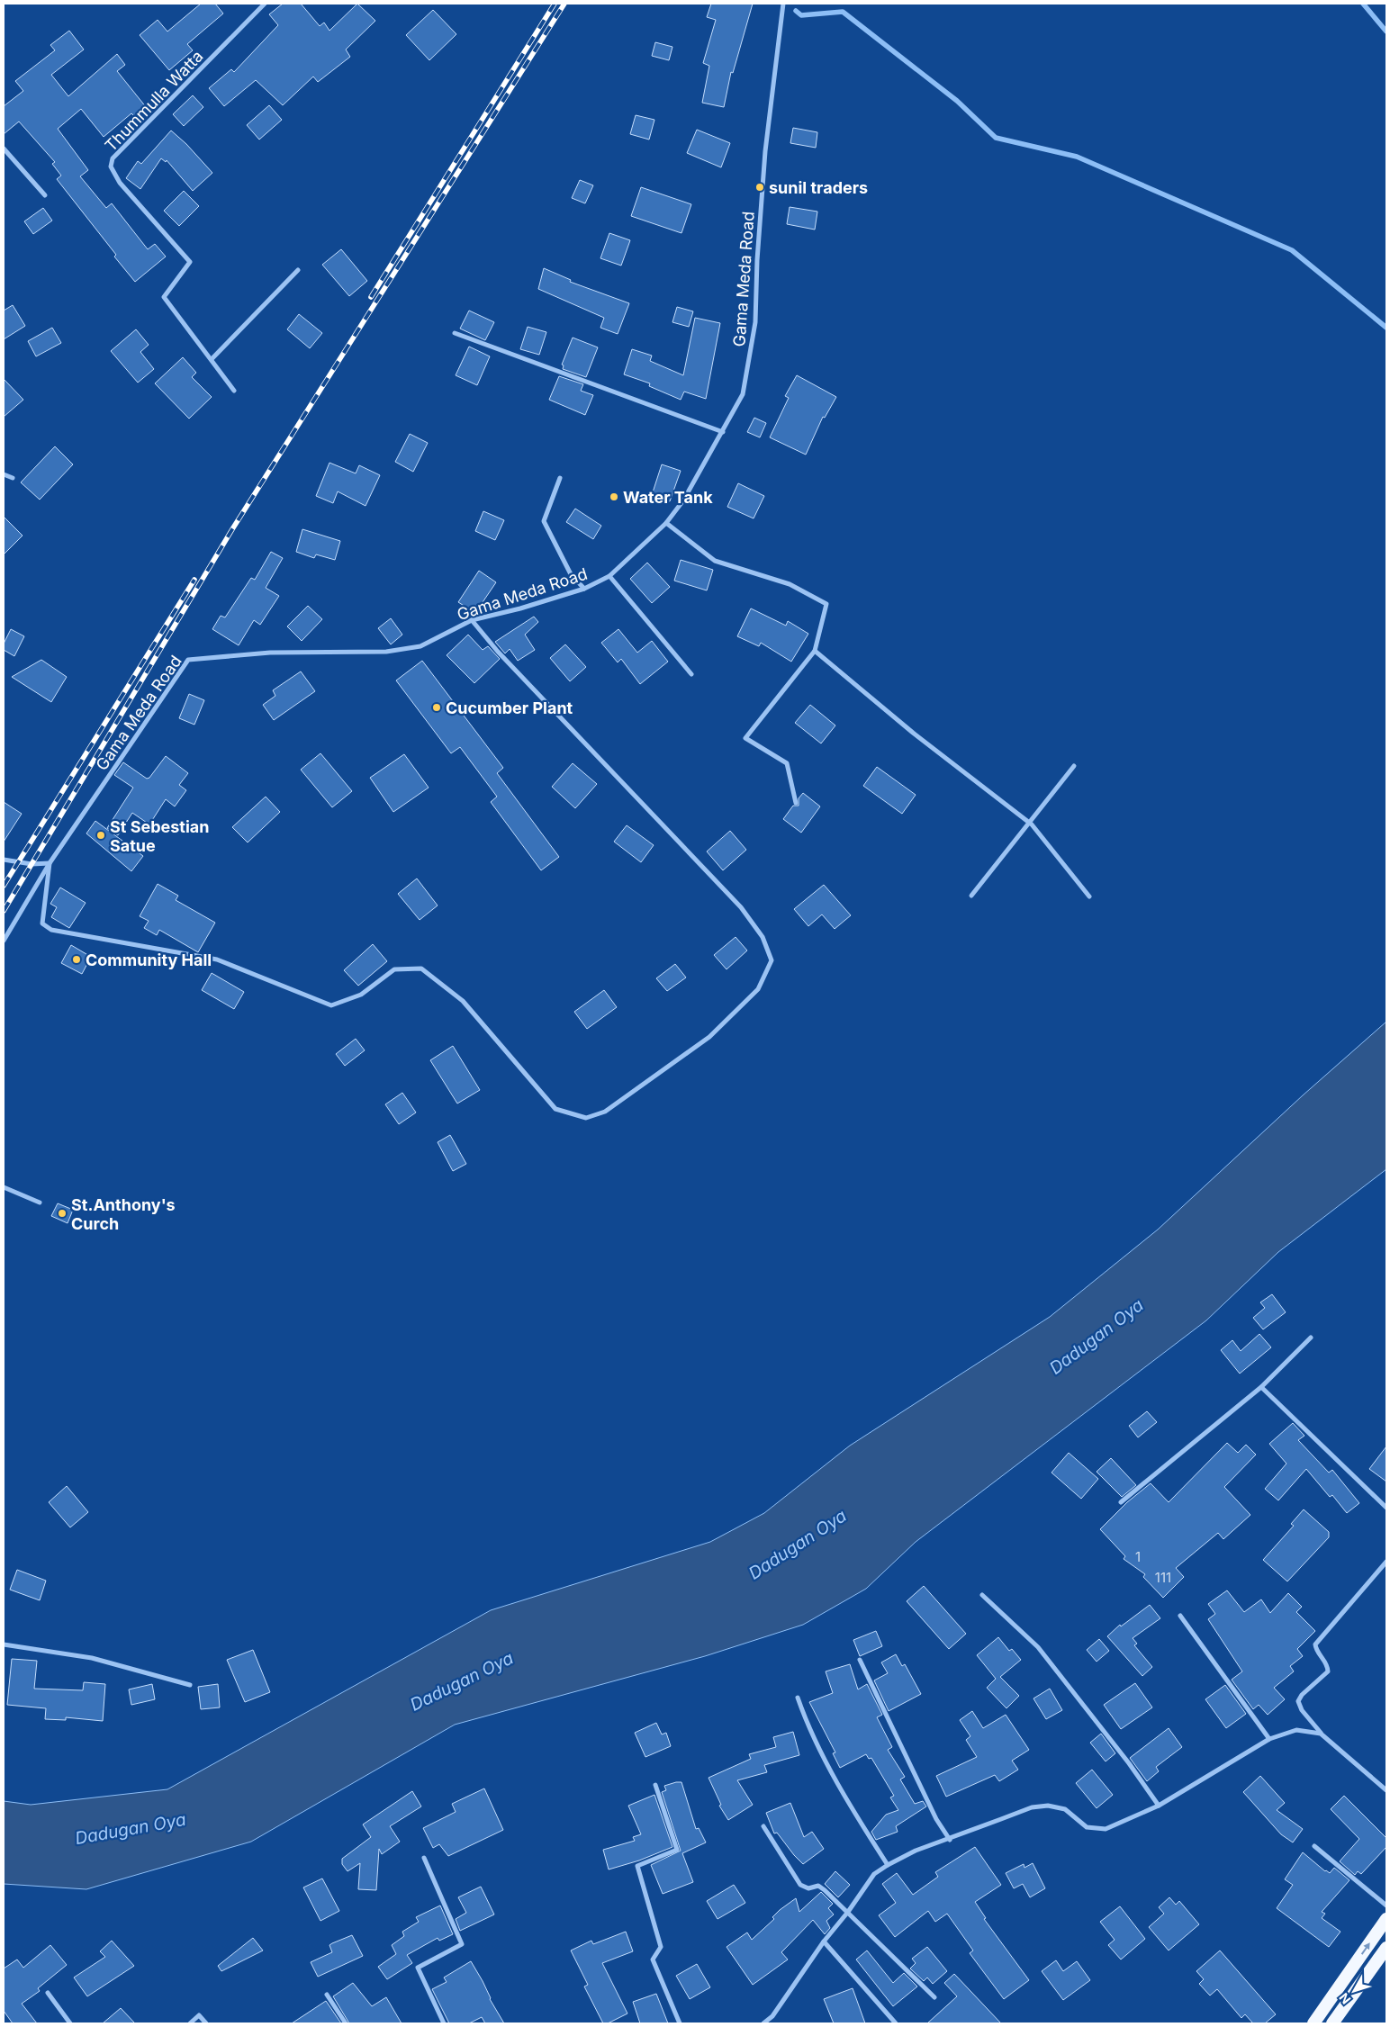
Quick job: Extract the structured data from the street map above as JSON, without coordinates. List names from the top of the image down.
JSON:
{
  "streets": {
    "street": ["Thummulla Watta", "Gama Meda Road"]
  },
  "water": ["Dadugan Oya"],
  "places": [
    "sunil traders",
    "Water Tank",
    "Cucumber Plant",
    "St Sebestian Satue",
    "Community Hall",
    "St.Anthony's Curch"
  ],
  "house_numbers": ["1", "111"],
  "north": "bottom left"
}
